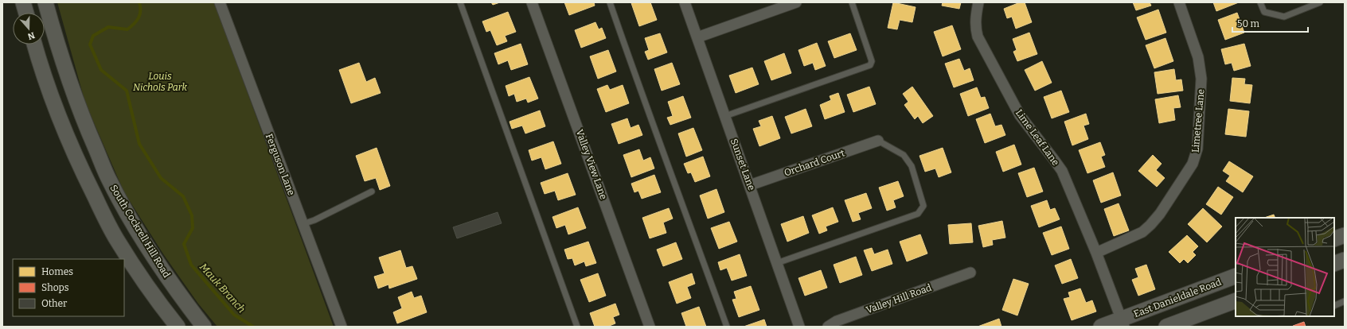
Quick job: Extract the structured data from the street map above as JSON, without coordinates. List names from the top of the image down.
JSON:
{
  "streets": {
    "main road": ["South Cockrell Hill Road", "East Danieldale Road"],
    "street": [
      "Limetree Lane",
      "Lime Leaf Lane",
      "Orchard Court",
      "Ferguson Lane",
      "Valley View Lane",
      "Sunset Lane",
      "Valley Hill Road"
    ]
  },
  "crossings": [
    ["Limetree Lane", "Lime Leaf Lane"],
    ["Lime Leaf Lane", "East Danieldale Road"],
    ["Orchard Court", "Sunset Lane"]
  ],
  "water": ["Mauk Branch"],
  "parks": ["Louis Nichols Park"],
  "legend": ["Homes", "Shops", "Other"],
  "scale_bar": "50 m",
  "north": "bottom"
}
